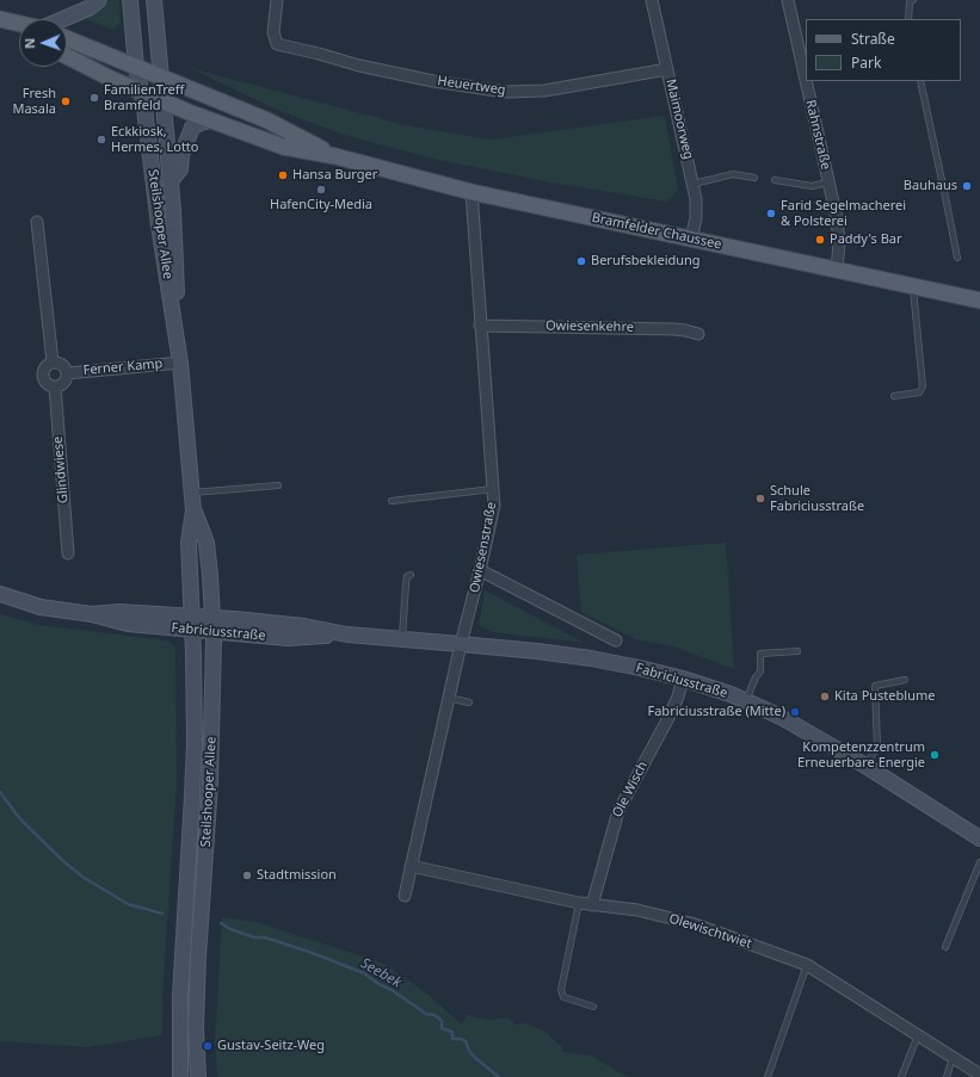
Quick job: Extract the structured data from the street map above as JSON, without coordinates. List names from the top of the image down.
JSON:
{
  "streets": {
    "main road": ["Steilshooper Allee", "Bramfelder Chaussee", "Fabriciusstraße"],
    "street": [
      "Heuertweg",
      "Maimoorweg",
      "Rahnstraße",
      "Owiesenkehre",
      "Ferner Kamp",
      "Glindwiese",
      "Owiesenstraße",
      "Ole Wisch",
      "Olewischtwiet"
    ]
  },
  "crossings": [
    ["Heuertweg", "Maimoorweg"],
    ["Maimoorweg", "Bramfelder Chaussee"],
    ["Rahnstraße", "Bramfelder Chaussee"],
    ["Steilshooper Allee", "Bramfelder Chaussee"],
    ["Steilshooper Allee", "Ferner Kamp"],
    ["Steilshooper Allee", "Fabriciusstraße"],
    ["Bramfelder Chaussee", "Owiesenstraße"],
    ["Owiesenkehre", "Owiesenstraße"],
    ["Ferner Kamp", "Glindwiese"],
    ["Owiesenstraße", "Fabriciusstraße"],
    ["Owiesenstraße", "Olewischtwiet"],
    ["Fabriciusstraße", "Ole Wisch"],
    ["Ole Wisch", "Olewischtwiet"]
  ],
  "water": ["Seebek"],
  "places": [
    "FamilienTreff Bramfeld",
    "Fresh Masala",
    "Eckkiosk, Hermes, Lotto",
    "Hansa Burger",
    "Bauhaus",
    "HafenCity-Media",
    "Farid Segelmacherei & Polsterei",
    "Paddy's Bar",
    "Berufsbekleidung",
    "Schule Fabriciusstraße",
    "Kita Pusteblume",
    "Fabriciusstraße (Mitte)",
    "Kompetenzzentrum Erneuerbare Energie",
    "Stadtmission",
    "Gustav-Seitz-Weg"
  ],
  "legend": ["Straße", "Park"],
  "north": "left"
}
